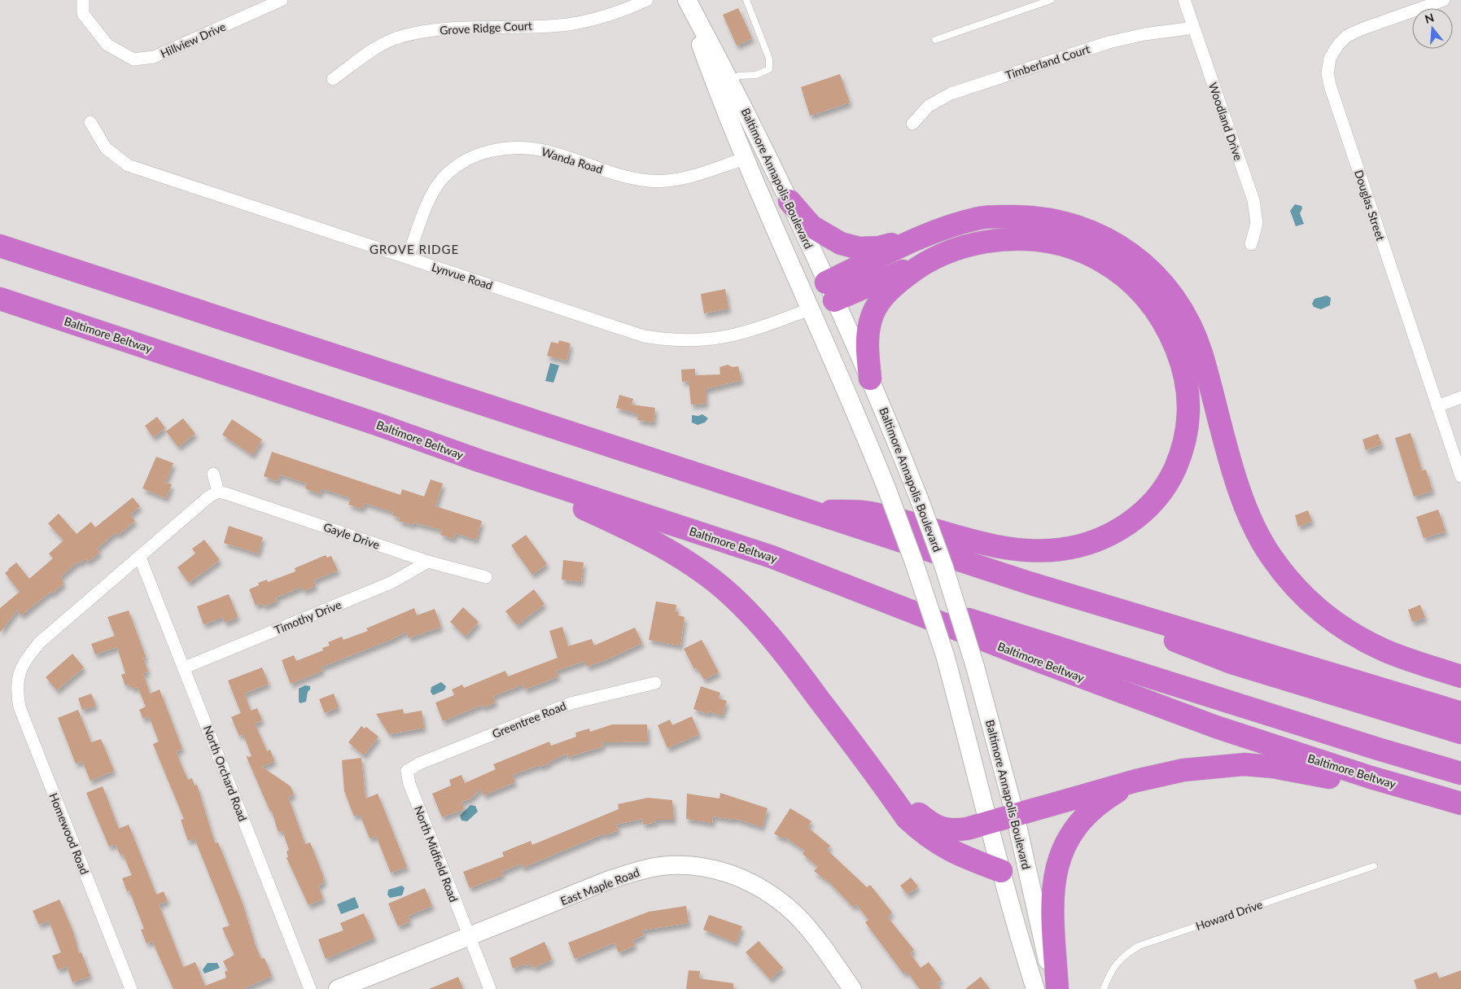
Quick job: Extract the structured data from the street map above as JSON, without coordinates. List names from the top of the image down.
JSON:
{
  "streets": {
    "highway": ["Baltimore Beltway"],
    "main road": ["Baltimore Annapolis Boulevard", "East Maple Road"],
    "street": [
      "Grove Ridge Court",
      "Hillview Drive",
      "Timberland Court",
      "Woodland Drive",
      "Wanda Road",
      "Douglas Street",
      "Lynvue Road",
      "Gayle Drive",
      "Timothy Drive",
      "Greentree Road",
      "North Orchard Road",
      "Homewood Road",
      "North Midfield Road"
    ],
    "lane": ["Howard Drive"]
  },
  "crossings": [
    ["Timberland Court", "Woodland Drive"],
    ["Wanda Road", "Baltimore Annapolis Boulevard"],
    ["Wanda Road", "Lynvue Road"],
    ["Baltimore Annapolis Boulevard", "Lynvue Road"],
    ["Gayle Drive", "Timothy Drive"],
    ["Timothy Drive", "North Orchard Road"],
    ["Greentree Road", "North Midfield Road"],
    ["North Orchard Road", "Homewood Road"],
    ["North Midfield Road", "East Maple Road"]
  ],
  "districts": ["GROVE RIDGE"],
  "north": "top"
}
